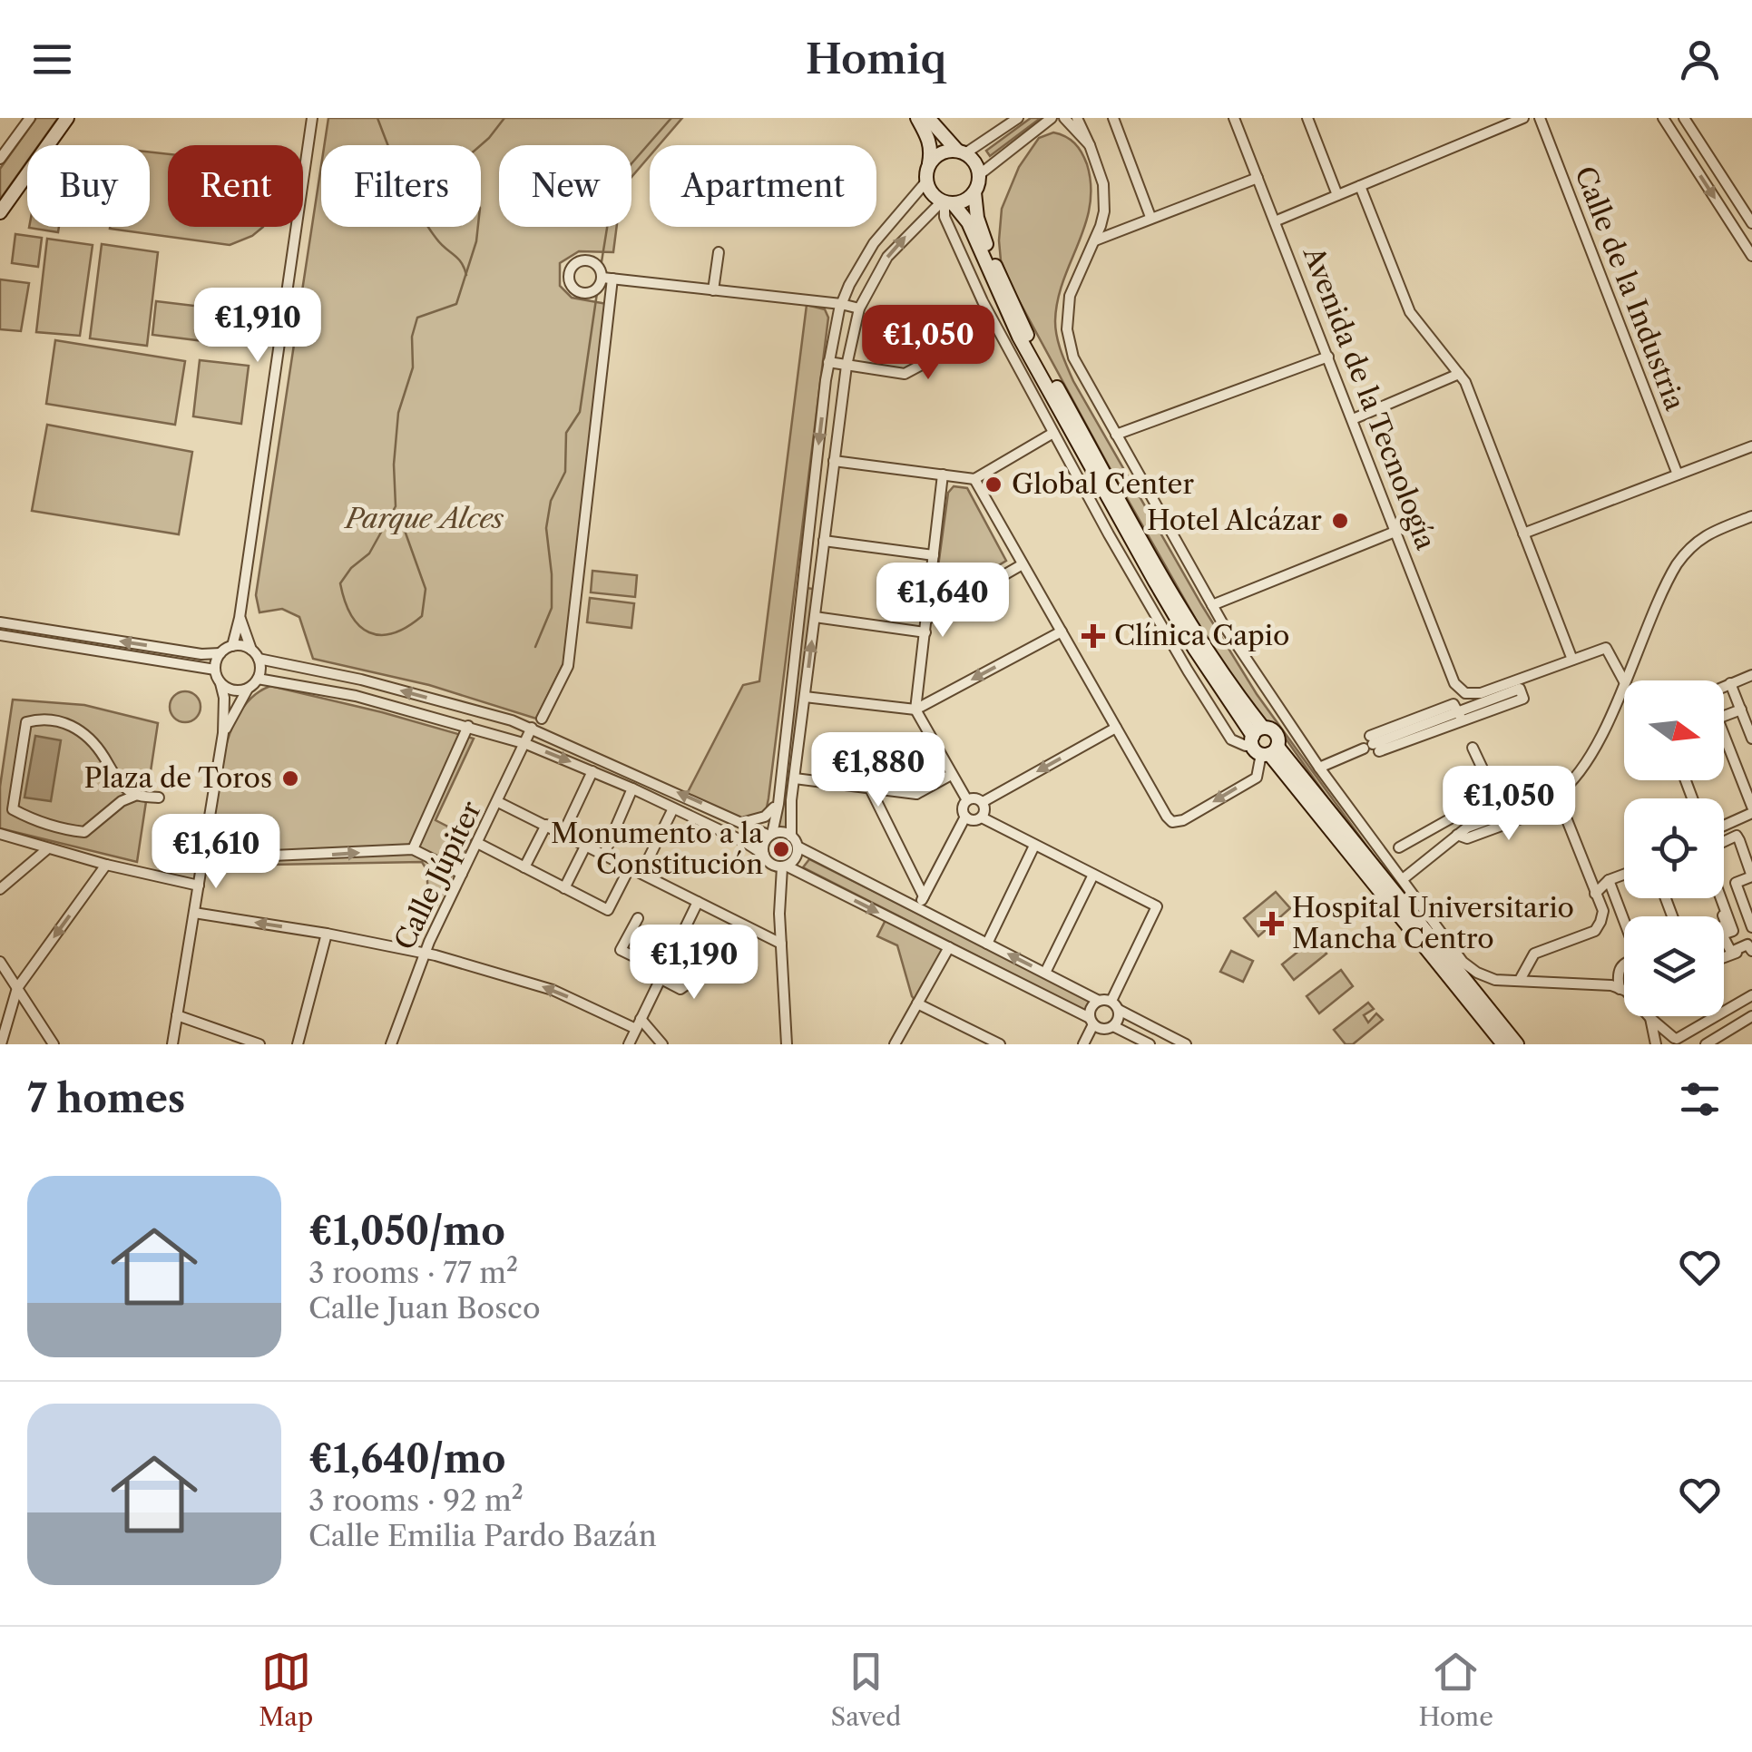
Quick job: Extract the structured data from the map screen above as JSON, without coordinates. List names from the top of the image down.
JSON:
{
  "streets": {
    "street": ["Calle de la Industria", "Avenida de la Tecnología", "Calle Júpiter"]
  },
  "parks": ["Parque Alces"],
  "places": {
    "other": [
      "Global Center",
      "Hotel Alcázar",
      "Plaza de Toros",
      "Monumento a la Constitución"
    ],
    "health": ["Clínica Capio", "Hospital Universitario Mancha Centro"]
  },
  "north": "right",
  "page": {
    "header": "Homiq",
    "chip": [
      "Buy",
      "Rent",
      "Filters",
      "New",
      "Apartment"
    ],
    "price": [
      "€1,910",
      "€1,050",
      "€1,640",
      "€1,880",
      "€1,050",
      "€1,610",
      "€1,190"
    ],
    "heading": "7 homes",
    "list": [
      {
        "name": "€1,050/mo",
        "note": "3 rooms · 77 m² · Calle Juan Bosco"
      },
      {
        "name": "€1,640/mo",
        "note": "3 rooms · 92 m² · Calle Emilia Pardo Bazán"
      }
    ],
    "tabs": ["Map", "Saved", "Home"]
  }
}
